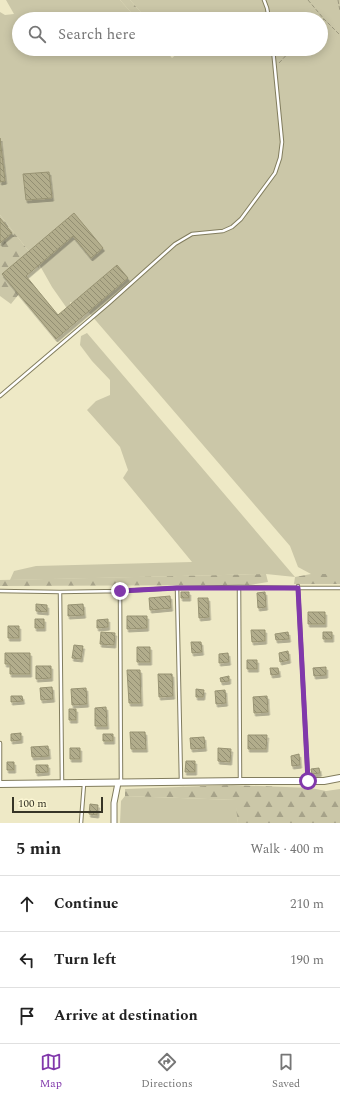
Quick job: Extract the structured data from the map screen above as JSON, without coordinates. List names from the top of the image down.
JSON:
{
  "scale_bar": "100 m",
  "page": {
    "search": "Search here",
    "scale": "100 m",
    "heading": ["5 min", "Walk · 400 m"],
    "list": [
      ["Continue", "210 m"],
      ["Turn left", "190 m"],
      "Arrive at destination"
    ],
    "nav": ["Map", "Directions", "Saved"]
  }
}
